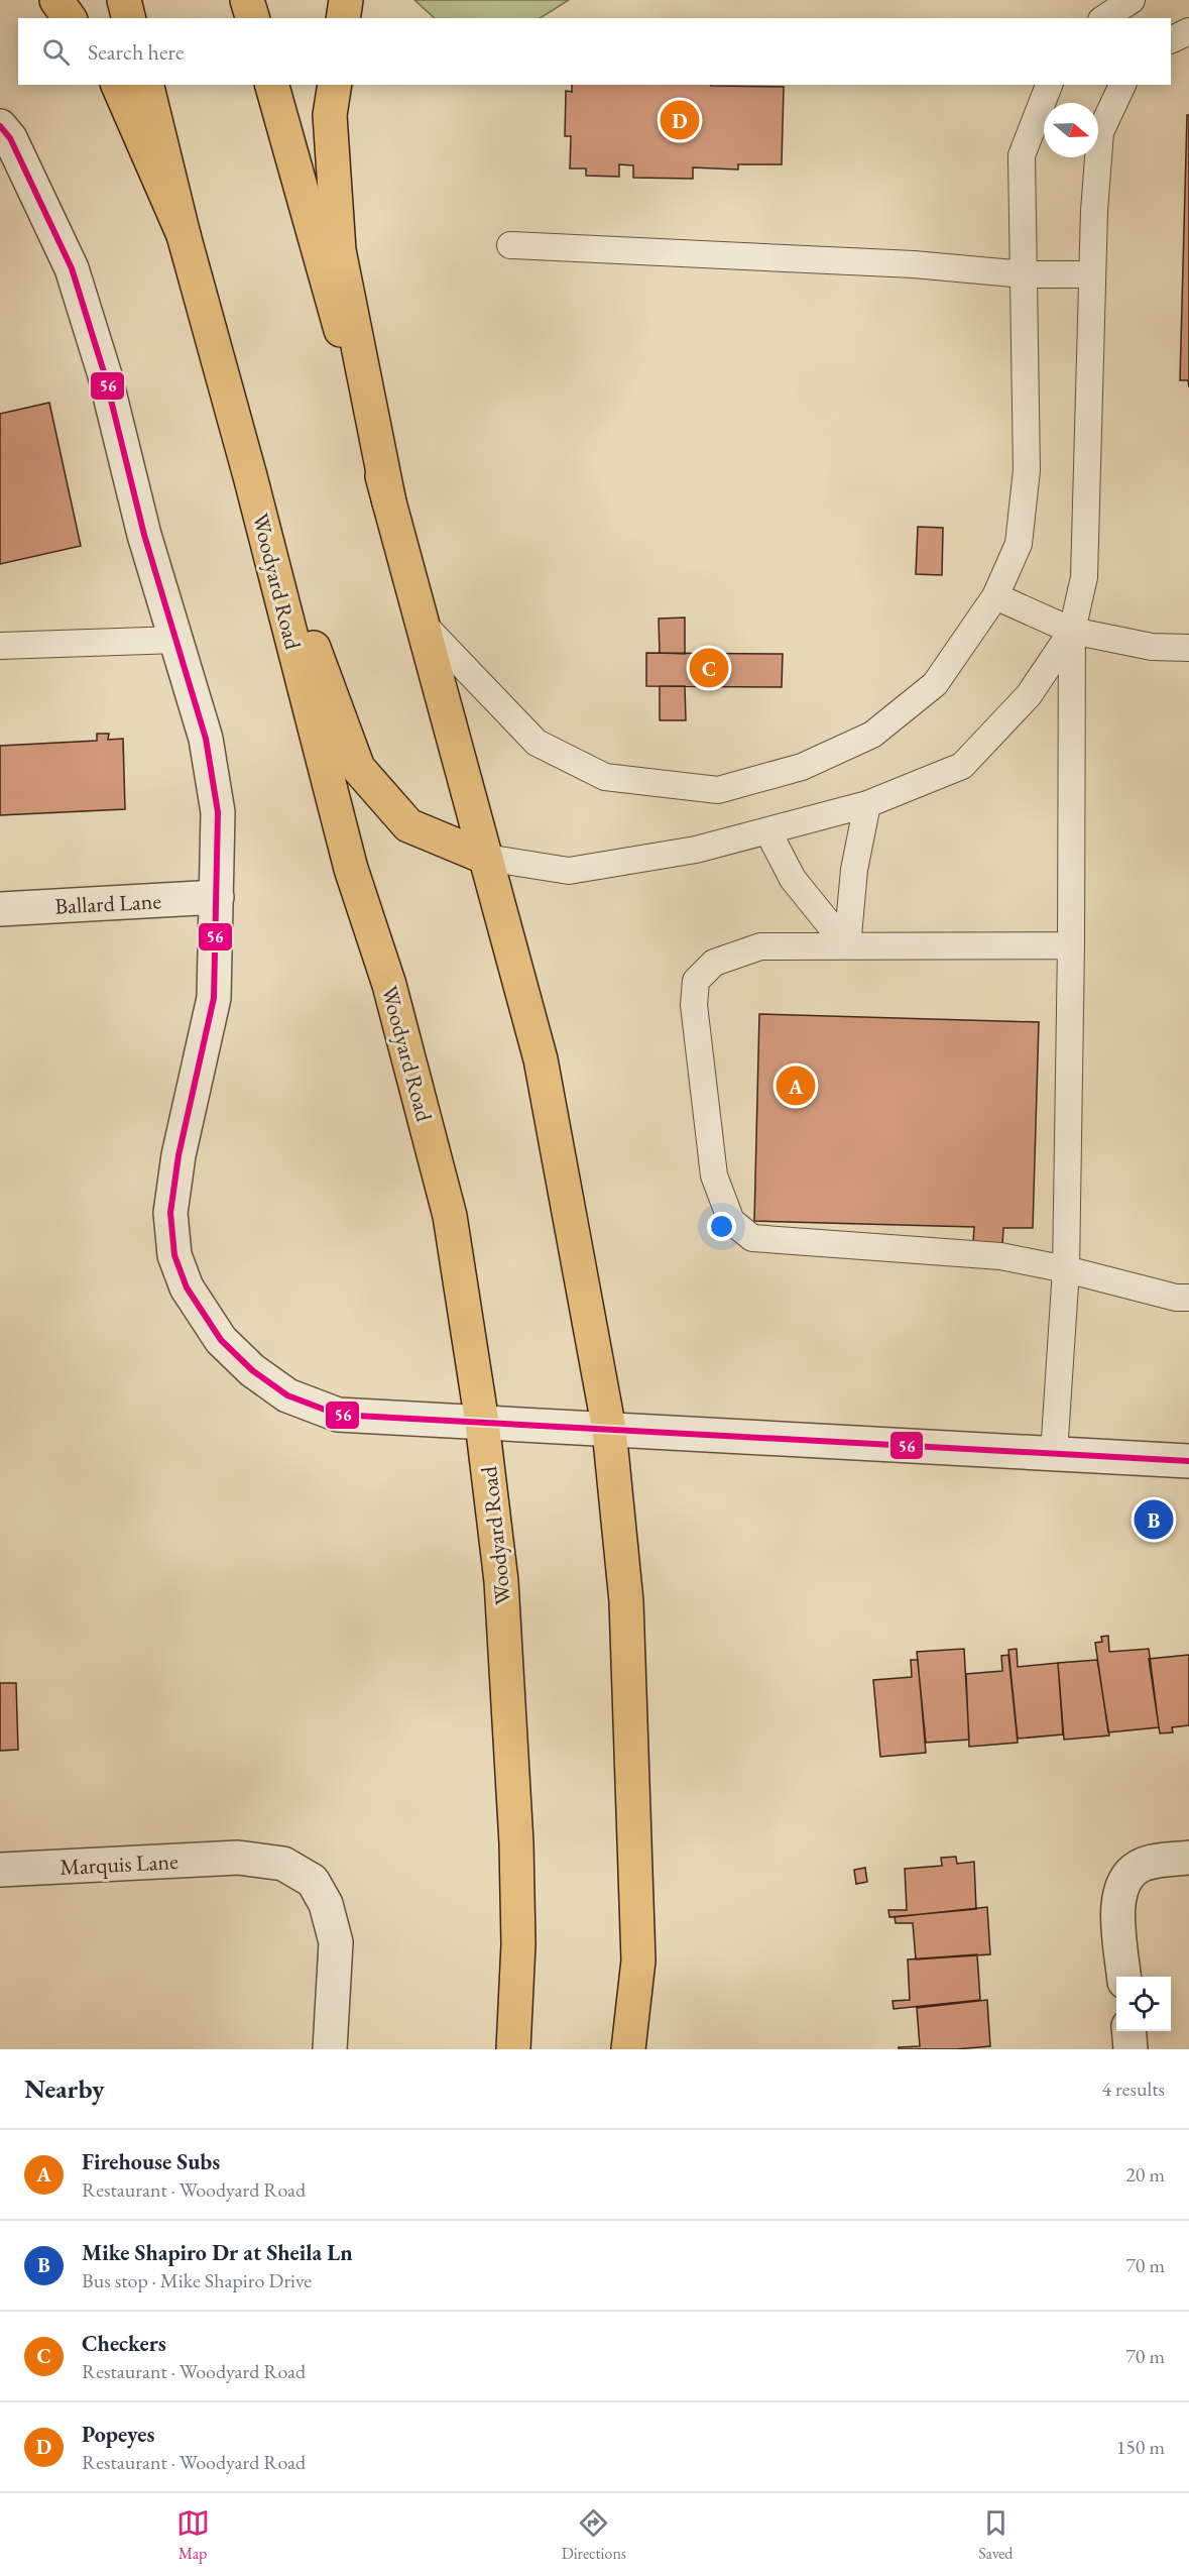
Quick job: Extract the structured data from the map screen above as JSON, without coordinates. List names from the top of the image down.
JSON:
{
  "streets": {
    "main road": ["Woodyard Road"],
    "street": ["Ballard Lane", "Marquis Lane"]
  },
  "lines": ["transit line 56"],
  "north": "right",
  "page": {
    "search": "Search here",
    "pins": [
      "D",
      "C",
      "A",
      "B"
    ],
    "heading": ["Nearby", "4 results"],
    "list": [
      {
        "mark": "A",
        "name": "Firehouse Subs",
        "note": "Restaurant · Woodyard Road",
        "value": "20 m"
      },
      {
        "mark": "B",
        "name": "Mike Shapiro Dr at Sheila Ln",
        "note": "Bus stop · Mike Shapiro Drive",
        "value": "70 m"
      },
      {
        "mark": "C",
        "name": "Checkers",
        "note": "Restaurant · Woodyard Road",
        "value": "70 m"
      },
      {
        "mark": "D",
        "name": "Popeyes",
        "note": "Restaurant · Woodyard Road",
        "value": "150 m"
      }
    ],
    "nav": ["Map", "Directions", "Saved"]
  }
}
